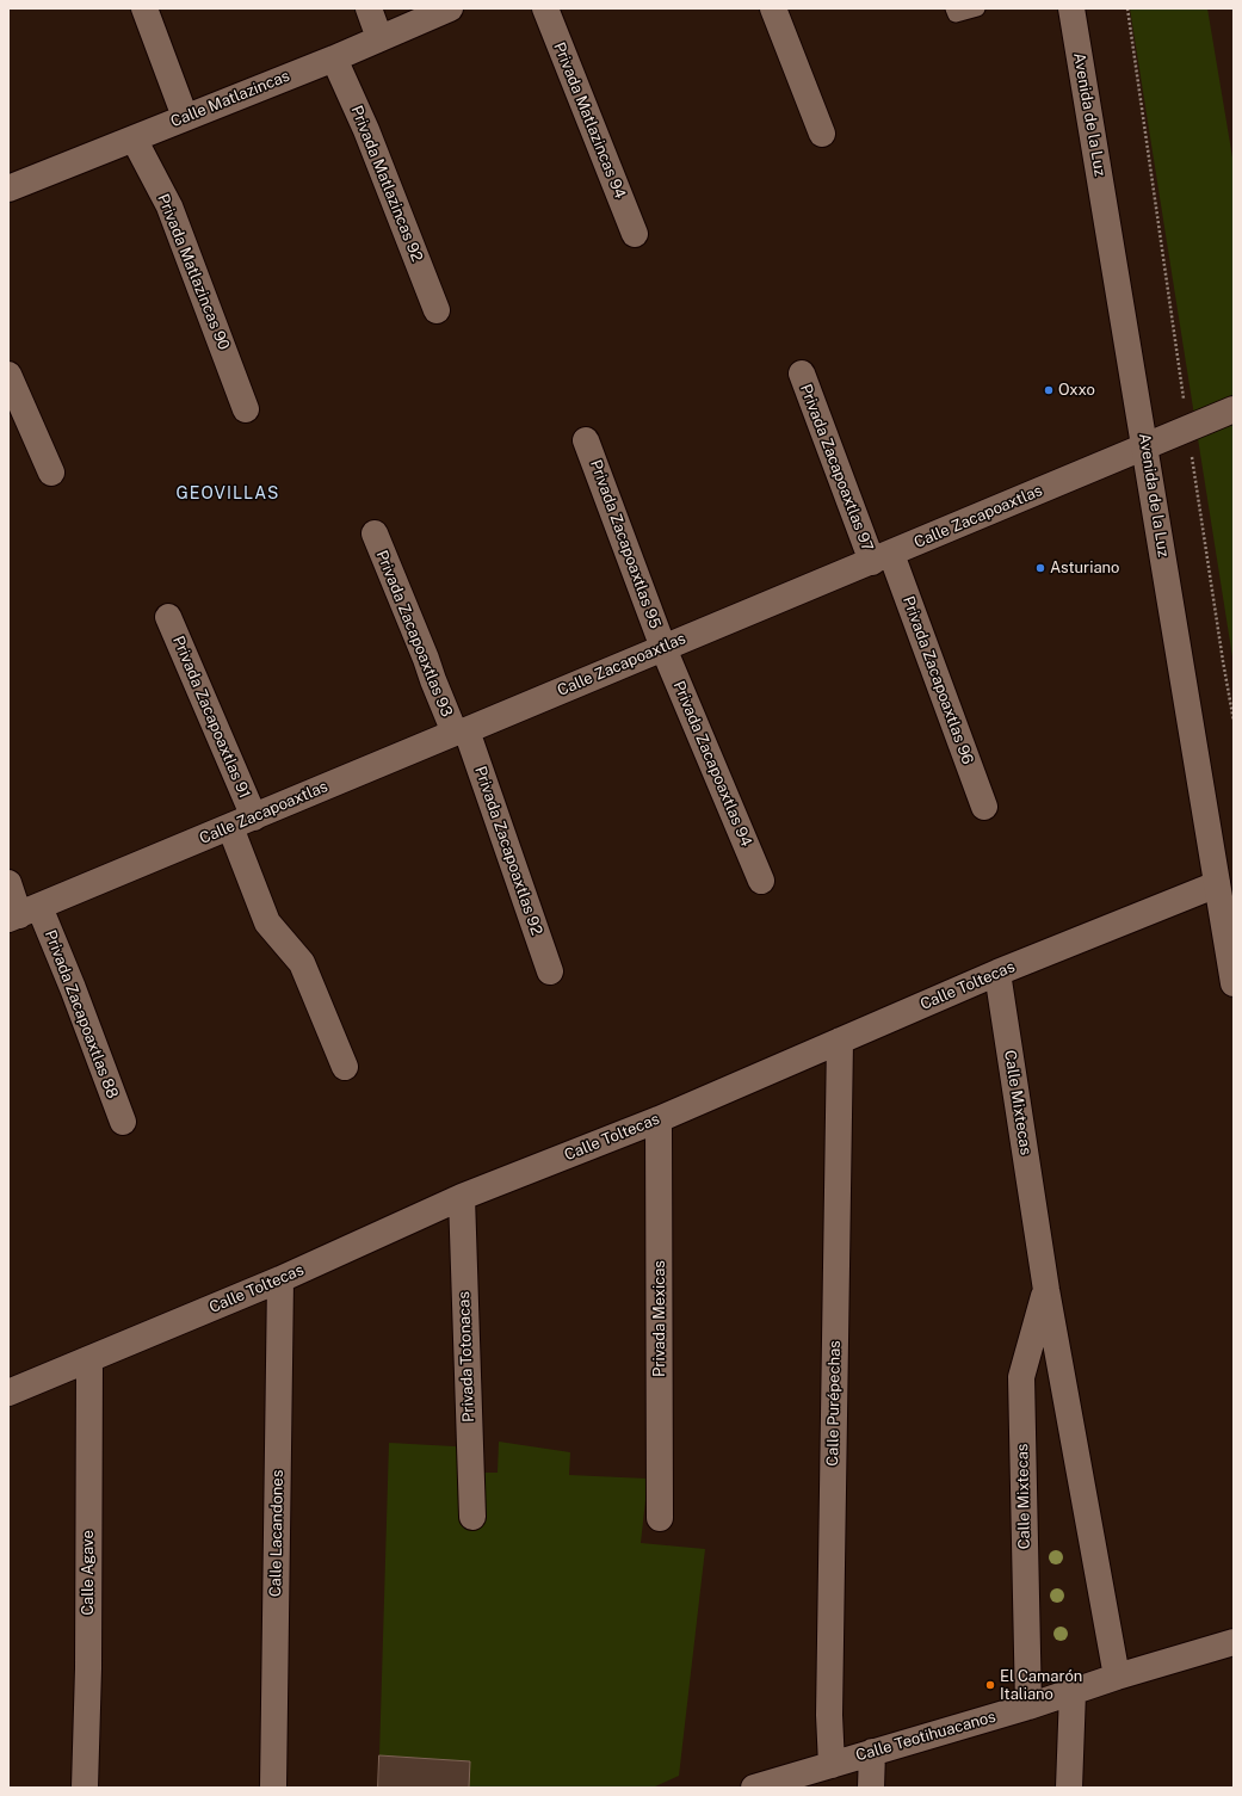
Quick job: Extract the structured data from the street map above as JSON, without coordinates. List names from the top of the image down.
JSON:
{
  "streets": {
    "street": [
      "Calle Matlazincas",
      "Avenida de la Luz",
      "Privada Matlazincas 94",
      "Privada Matlazincas 92",
      "Privada Matlazincas 90",
      "Privada Zacapoaxtlas 97",
      "Calle Zacapoaxtlas",
      "Privada Zacapoaxtlas 95",
      "Privada Zacapoaxtlas 93",
      "Privada Zacapoaxtlas 96",
      "Privada Zacapoaxtlas 91",
      "Privada Zacapoaxtlas 94",
      "Privada Zacapoaxtlas 92",
      "Calle Toltecas",
      "Privada Zacapoaxtlas 88",
      "Calle Mixtecas",
      "Privada Mexicas",
      "Privada Totonacas",
      "Calle Purépechas",
      "Calle Lacandones",
      "Calle Agave",
      "Calle Teotihuacanos"
    ]
  },
  "crossings": [
    ["Calle Matlazincas", "Privada Matlazincas 92"],
    ["Calle Matlazincas", "Privada Matlazincas 90"],
    ["Avenida de la Luz", "Calle Zacapoaxtlas"],
    ["Avenida de la Luz", "Calle Toltecas"],
    ["Privada Zacapoaxtlas 97", "Calle Zacapoaxtlas"],
    ["Privada Zacapoaxtlas 97", "Privada Zacapoaxtlas 96"],
    ["Calle Zacapoaxtlas", "Privada Zacapoaxtlas 95"],
    ["Calle Zacapoaxtlas", "Privada Zacapoaxtlas 93"],
    ["Calle Zacapoaxtlas", "Privada Zacapoaxtlas 96"],
    ["Calle Zacapoaxtlas", "Privada Zacapoaxtlas 91"],
    ["Calle Zacapoaxtlas", "Privada Zacapoaxtlas 94"],
    ["Calle Zacapoaxtlas", "Privada Zacapoaxtlas 92"],
    ["Calle Zacapoaxtlas", "Privada Zacapoaxtlas 88"],
    ["Privada Zacapoaxtlas 95", "Privada Zacapoaxtlas 94"],
    ["Privada Zacapoaxtlas 93", "Privada Zacapoaxtlas 92"],
    ["Calle Toltecas", "Calle Mixtecas"],
    ["Calle Toltecas", "Privada Mexicas"],
    ["Calle Toltecas", "Privada Totonacas"],
    ["Calle Toltecas", "Calle Purépechas"],
    ["Calle Toltecas", "Calle Lacandones"],
    ["Calle Toltecas", "Calle Agave"],
    ["Calle Mixtecas", "Calle Teotihuacanos"],
    ["Calle Purépechas", "Calle Teotihuacanos"]
  ],
  "districts": ["GEOVILLAS"],
  "places": ["Oxxo", "Asturiano", "El Camarón Italiano"]
}
